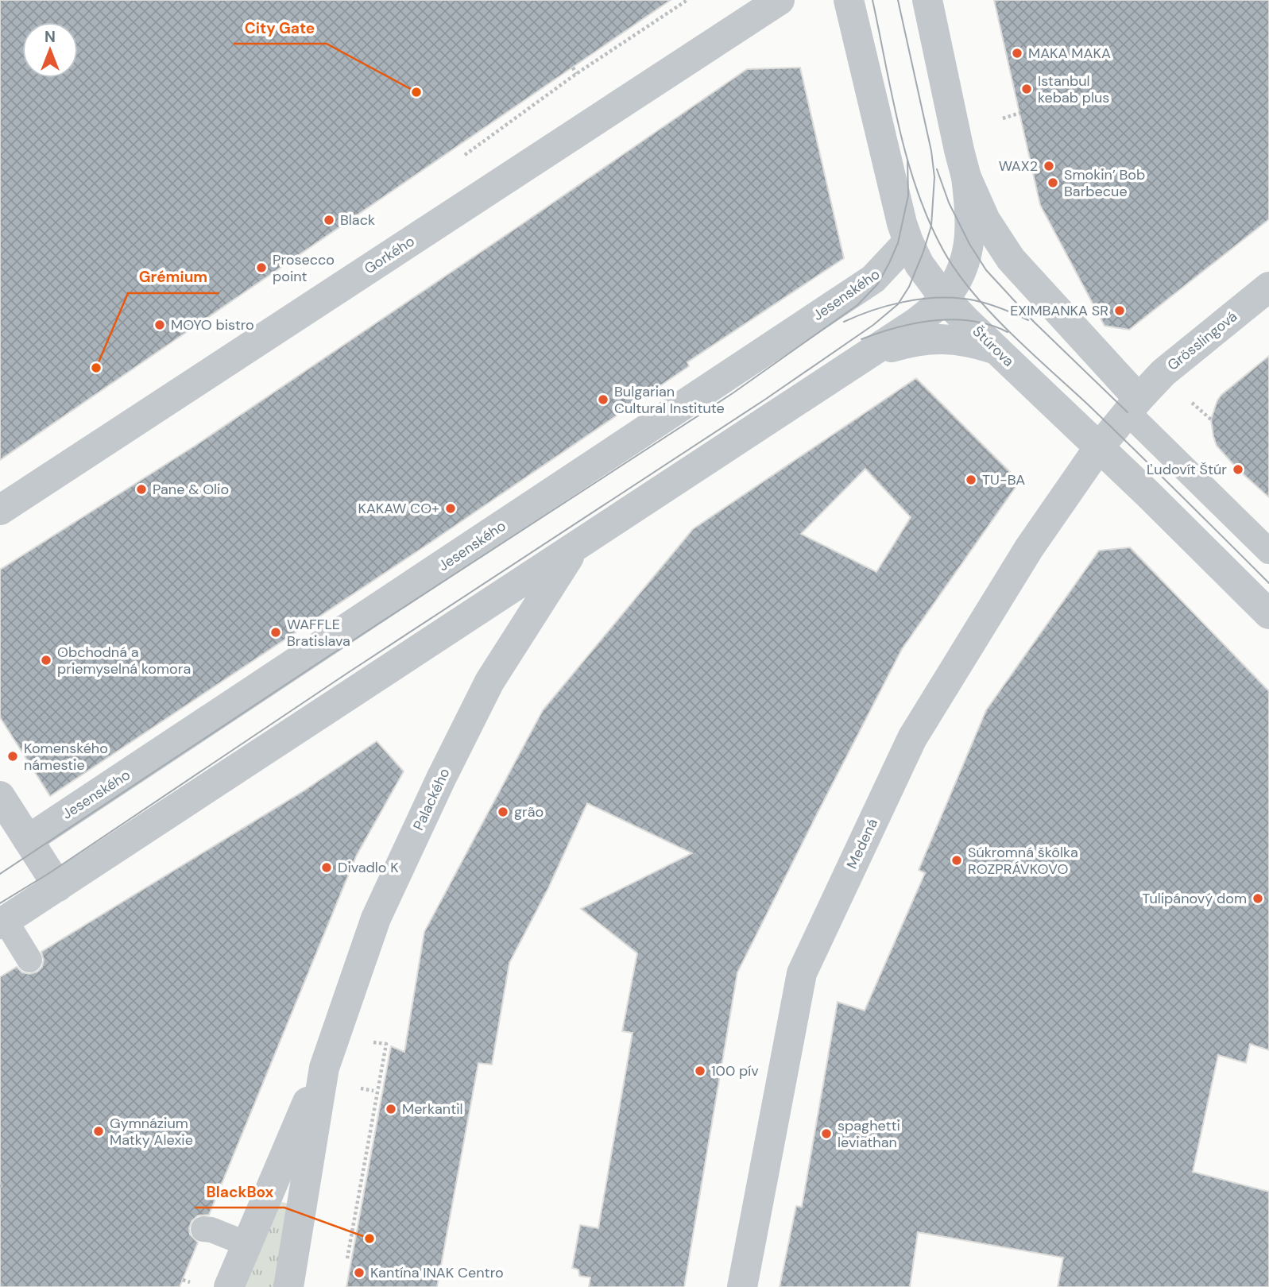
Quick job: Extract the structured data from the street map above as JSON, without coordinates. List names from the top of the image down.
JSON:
{
  "streets": {
    "street": [
      "Gorkého",
      "Jesenského",
      "Grösslingová",
      "Štúrova",
      "Palackého",
      "Medená"
    ]
  },
  "crossings": [
    ["Jesenského", "Štúrova"],
    ["Grösslingová", "Štúrova"],
    ["Grösslingová", "Medená"],
    ["Štúrova", "Medená"]
  ],
  "places": [
    "MAKA MAKA",
    "Istanbul kebab plus",
    "City Gate",
    "WAX2",
    "Smokin’ Bob Barbecue",
    "Black",
    "Prosecco point",
    "EXIMBANKA SR",
    "MOYO bistro",
    "Grémium",
    "Bulgarian Cultural Institute",
    "Ľudovít Štúr",
    "TU-BA",
    "Pane & Olio",
    "KAKAW CO+",
    "WAFFLE Bratislava",
    "Obchodná a priemyselná komora",
    "Komenského námestie",
    "grão",
    "Súkromná škôlka ROZPRÁVKOVO",
    "Divadlo K",
    "Tulipánový dom",
    "100 pív",
    "Merkantil",
    "Gymnázium Matky Alexie",
    "spaghetti leviathan",
    "BlackBox",
    "Kantína INAK Centro"
  ],
  "north": "top"
}
